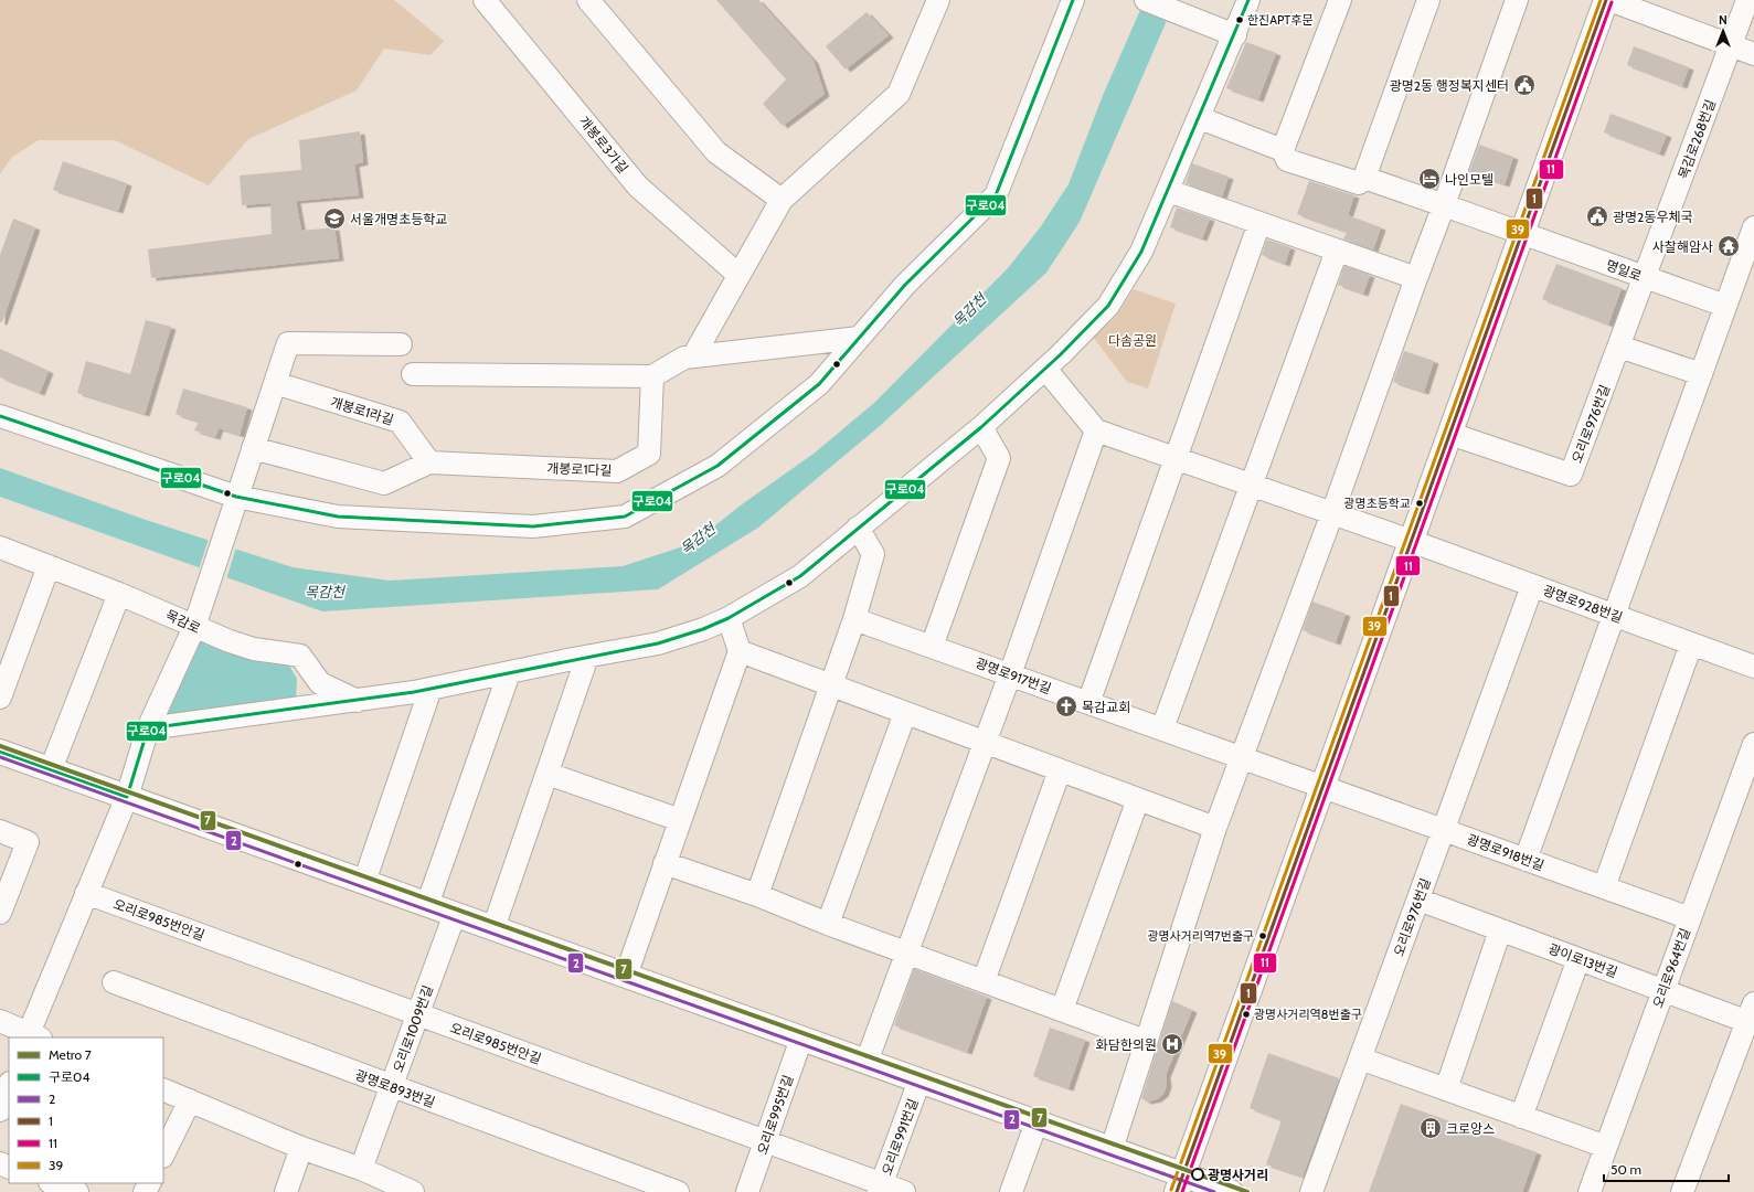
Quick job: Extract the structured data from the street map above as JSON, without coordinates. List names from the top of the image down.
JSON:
{
  "streets": {
    "street": [
      "목감로268번길",
      "개봉로3가길",
      "명일로",
      "개봉로1라길",
      "오리로976번길",
      "개봉로1다길",
      "광명로928번길",
      "목감로",
      "광명로917번길",
      "광명로918번길",
      "오리로985번안길",
      "광이로13번길",
      "오리로964번길",
      "오리로1009번길",
      "광명로893번길",
      "오리로995번길",
      "오리로991번길"
    ]
  },
  "crossings": [
    ["목감로268번길", "명일로"],
    ["목감로268번길", "오리로976번길"],
    ["명일로", "오리로976번길"],
    ["개봉로1라길", "개봉로1다길"],
    ["오리로976번길", "광명로928번길"],
    ["오리로976번길", "광명로918번길"],
    ["오리로976번길", "광이로13번길"],
    ["광명로917번길", "광명로918번길"],
    ["광명로918번길", "오리로964번길"],
    ["오리로985번안길", "오리로1009번길"],
    ["오리로985번안길", "오리로995번길"],
    ["오리로985번안길", "오리로991번길"],
    ["광이로13번길", "오리로964번길"],
    ["오리로1009번길", "광명로893번길"]
  ],
  "water": ["목감천"],
  "parks": ["다솜공원"],
  "places": {
    "other": [
      "한진APT후문",
      "광명초등학교",
      "광명사거리역7번출구",
      "광명사거리역8번출구",
      "광명사거리"
    ],
    "public building": ["광명2동 행정복지센터", "광명2동우체국"],
    "hotel": ["나인모텔"],
    "school or university": ["서울개명초등학교"],
    "temple": ["사찰해암사"],
    "church": ["목감교회"],
    "hospital": ["화담한의원"],
    "building": ["크로앙스"]
  },
  "lines": [
    "transit line 구로04",
    "transit line 1",
    "transit line 39",
    "transit line 11",
    "metro line 7",
    "transit line 2"
  ],
  "legend": [
    "Metro 7",
    "구로04",
    "2",
    "1",
    "11",
    "39"
  ],
  "scale_bar": "50 m",
  "north": "top"
}
